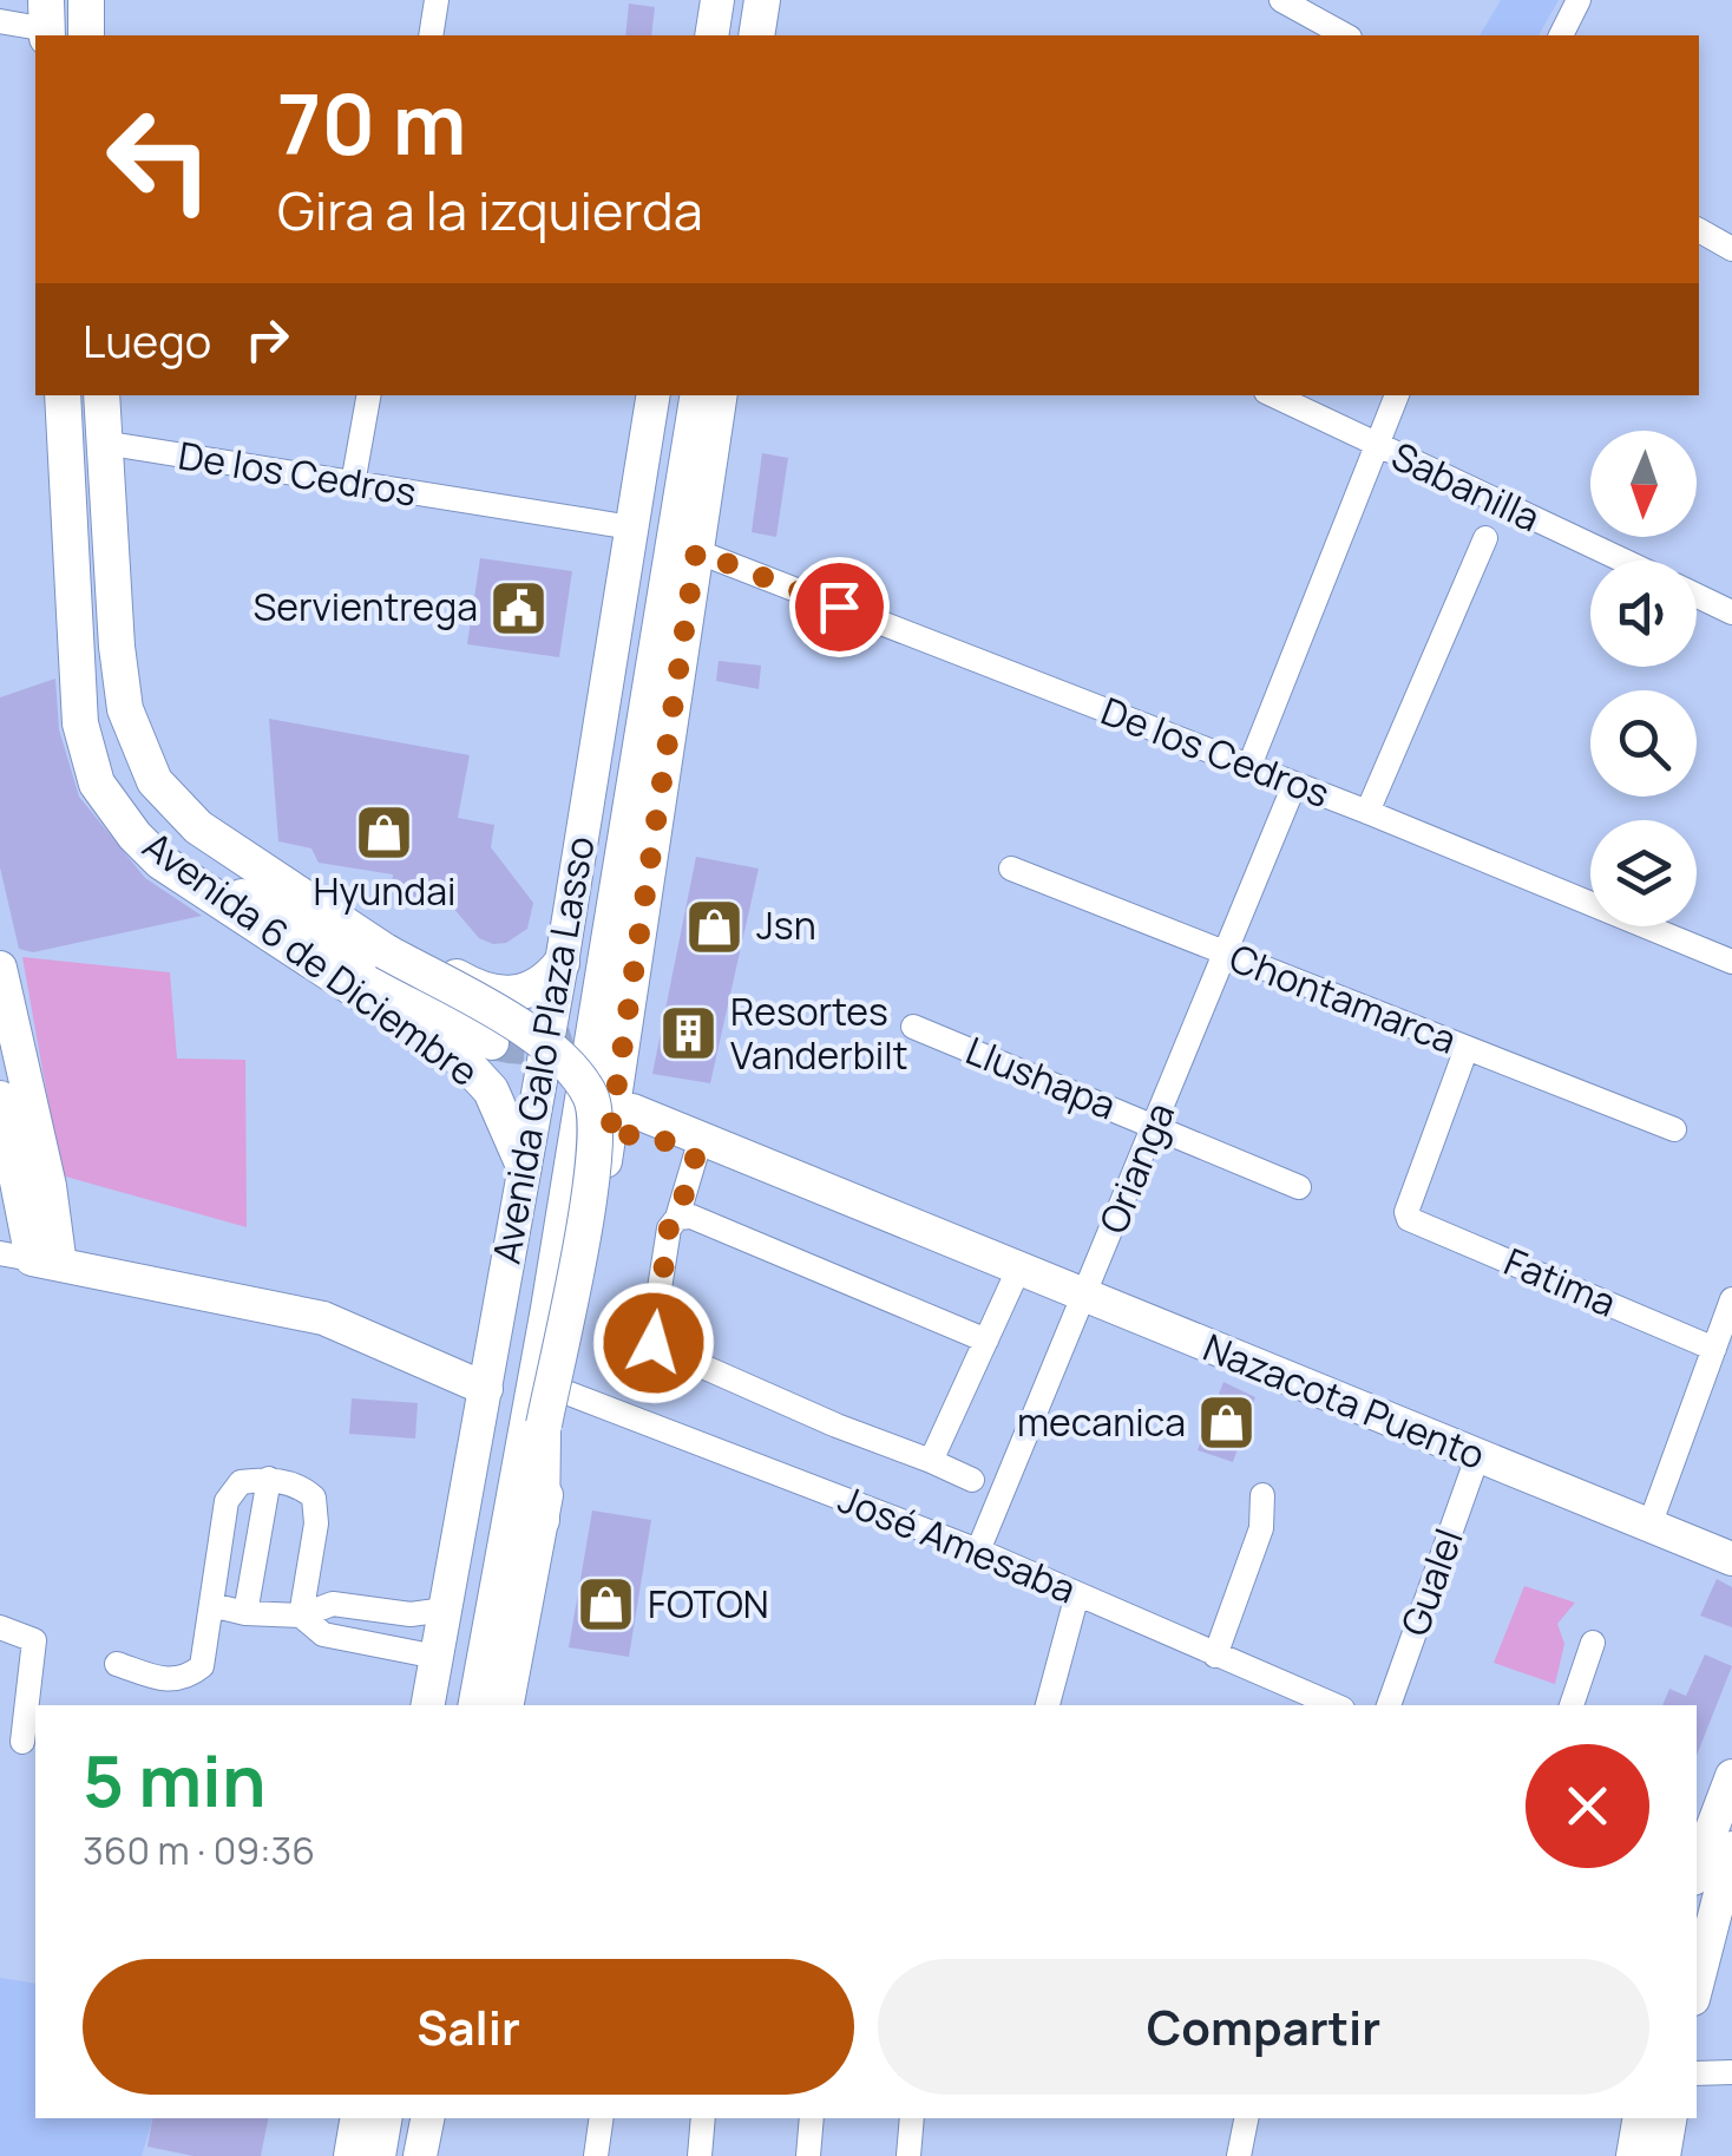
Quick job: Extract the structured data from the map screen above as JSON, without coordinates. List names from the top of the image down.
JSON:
{
  "streets": {
    "main road": ["Avenida 6 de Diciembre", "Avenida Galo Plaza Lasso", "Nazacota Puento"],
    "street": [
      "De los Cedros",
      "Sabanilla",
      "Chontamarca",
      "Llushapa",
      "Orianga",
      "Fatima",
      "José Amesaba",
      "Gualel"
    ]
  },
  "crossings": [
    ["De los Cedros", "Avenida 6 de Diciembre"],
    ["De los Cedros", "Avenida Galo Plaza Lasso"],
    ["De los Cedros", "Orianga"],
    ["Avenida 6 de Diciembre", "Avenida Galo Plaza Lasso"],
    ["Chontamarca", "Orianga"],
    ["Chontamarca", "Fatima"],
    ["Avenida Galo Plaza Lasso", "Nazacota Puento"],
    ["Avenida Galo Plaza Lasso", "José Amesaba"],
    ["Llushapa", "Orianga"],
    ["Orianga", "Nazacota Puento"],
    ["Orianga", "José Amesaba"],
    ["Nazacota Puento", "Gualel"]
  ],
  "places": {
    "public building": ["Servientrega"],
    "shop": [
      "Hyundai",
      "Jsn",
      "mecanica",
      "FOTON"
    ],
    "building": ["Resortes Vanderbilt"]
  },
  "north": "bottom",
  "page": {
    "turn": ["70 m", "Gira a la izquierda"],
    "then": "Luego",
    "heading": ["5 min", "360 m · 09:36"],
    "buttons": ["Salir", "Compartir"]
  }
}
